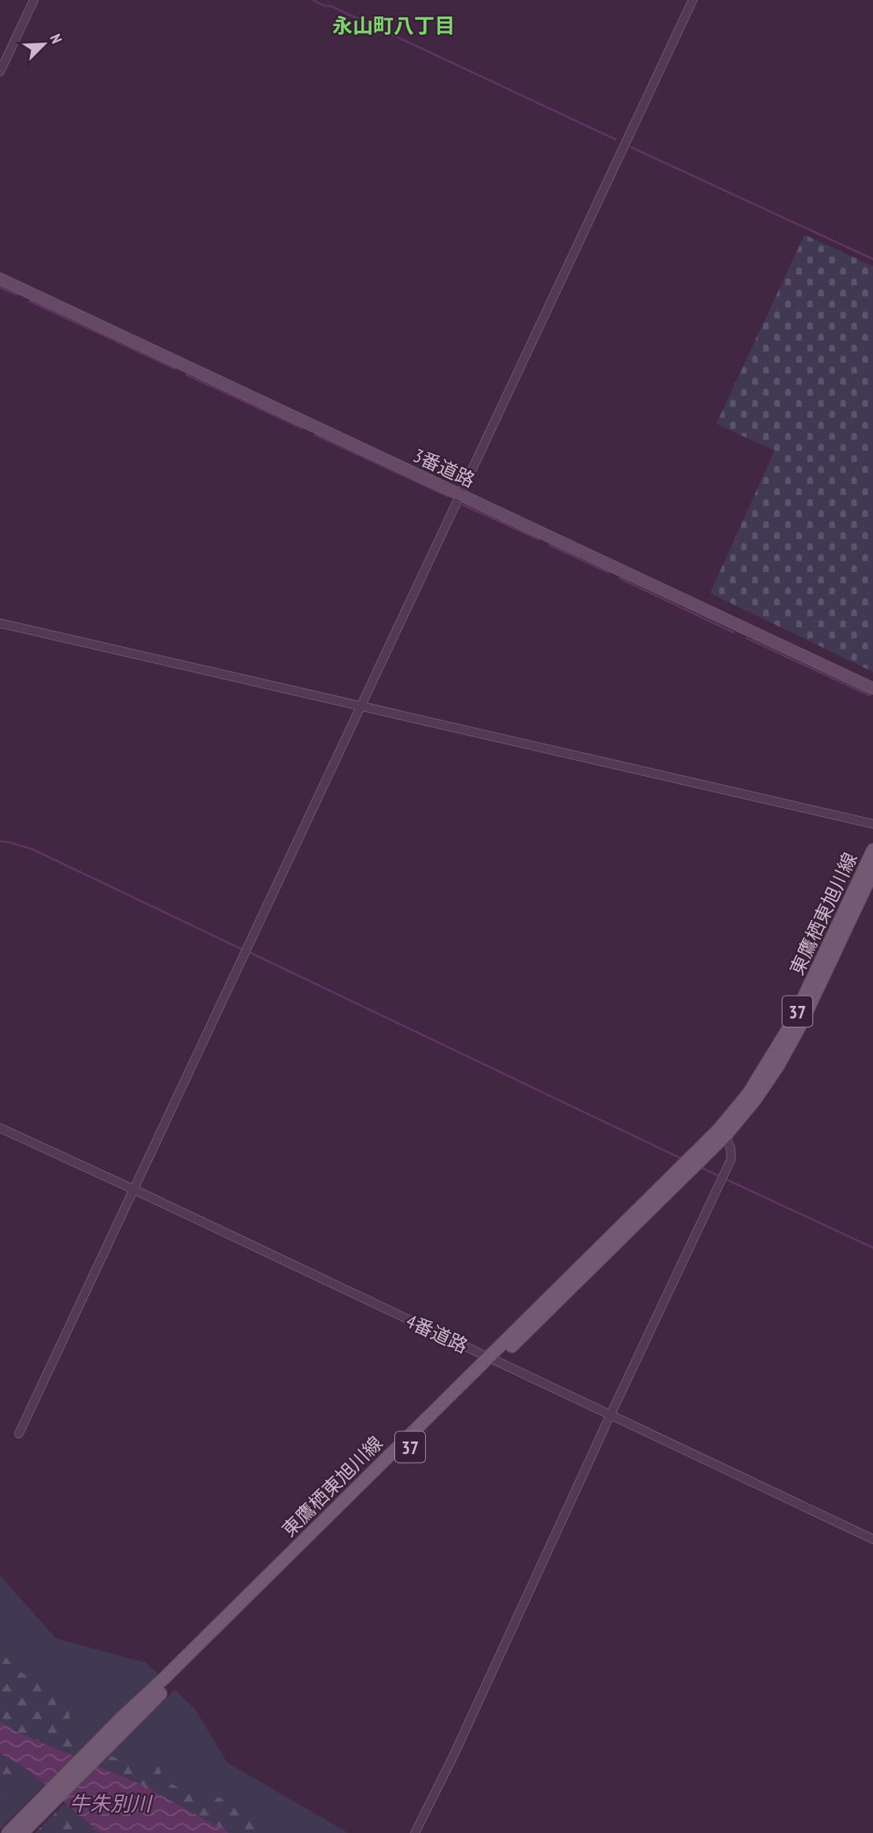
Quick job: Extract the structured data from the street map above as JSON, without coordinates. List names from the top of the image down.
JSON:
{
  "streets": {
    "main road": ["東鷹栖東旭川線", "37"],
    "street": ["3番道路", "4番道路"]
  },
  "crossings": [
    ["東鷹栖東旭川線", "4番道路"]
  ],
  "districts": ["永山町八丁目"],
  "water": ["牛朱別川"],
  "north": "top right"
}
